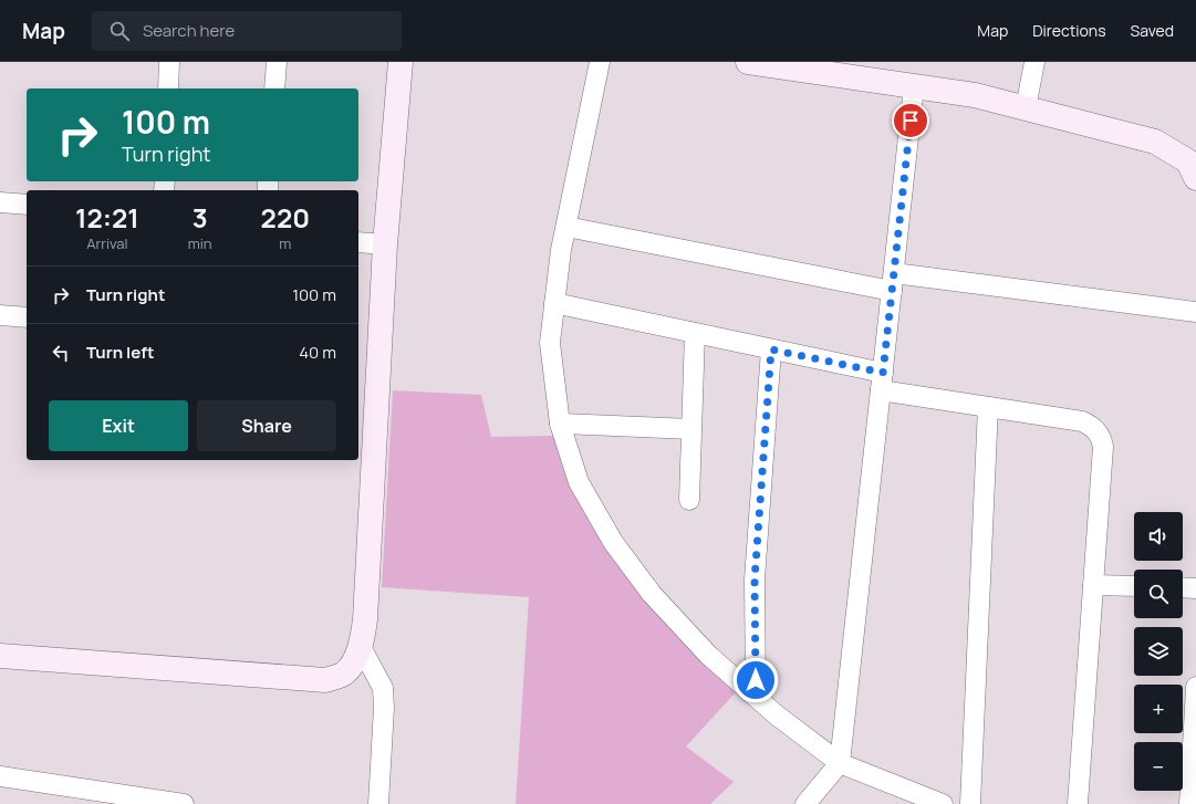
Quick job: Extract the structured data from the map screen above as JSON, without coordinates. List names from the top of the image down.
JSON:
{
  "page": {
    "header": "Map",
    "search": "Search here",
    "nav": ["Map", "Directions", "Saved"],
    "turn": ["100 m", "Turn right"],
    "eta": [
      "12:21",
      "Arrival",
      "3",
      "min",
      "220",
      "m"
    ],
    "list": [
      {
        "name": "Turn right",
        "value": "100 m"
      },
      {
        "name": "Turn left",
        "value": "40 m"
      }
    ],
    "buttons": ["Exit", "Share"],
    "map_buttons": ["+", "−"]
  }
}
